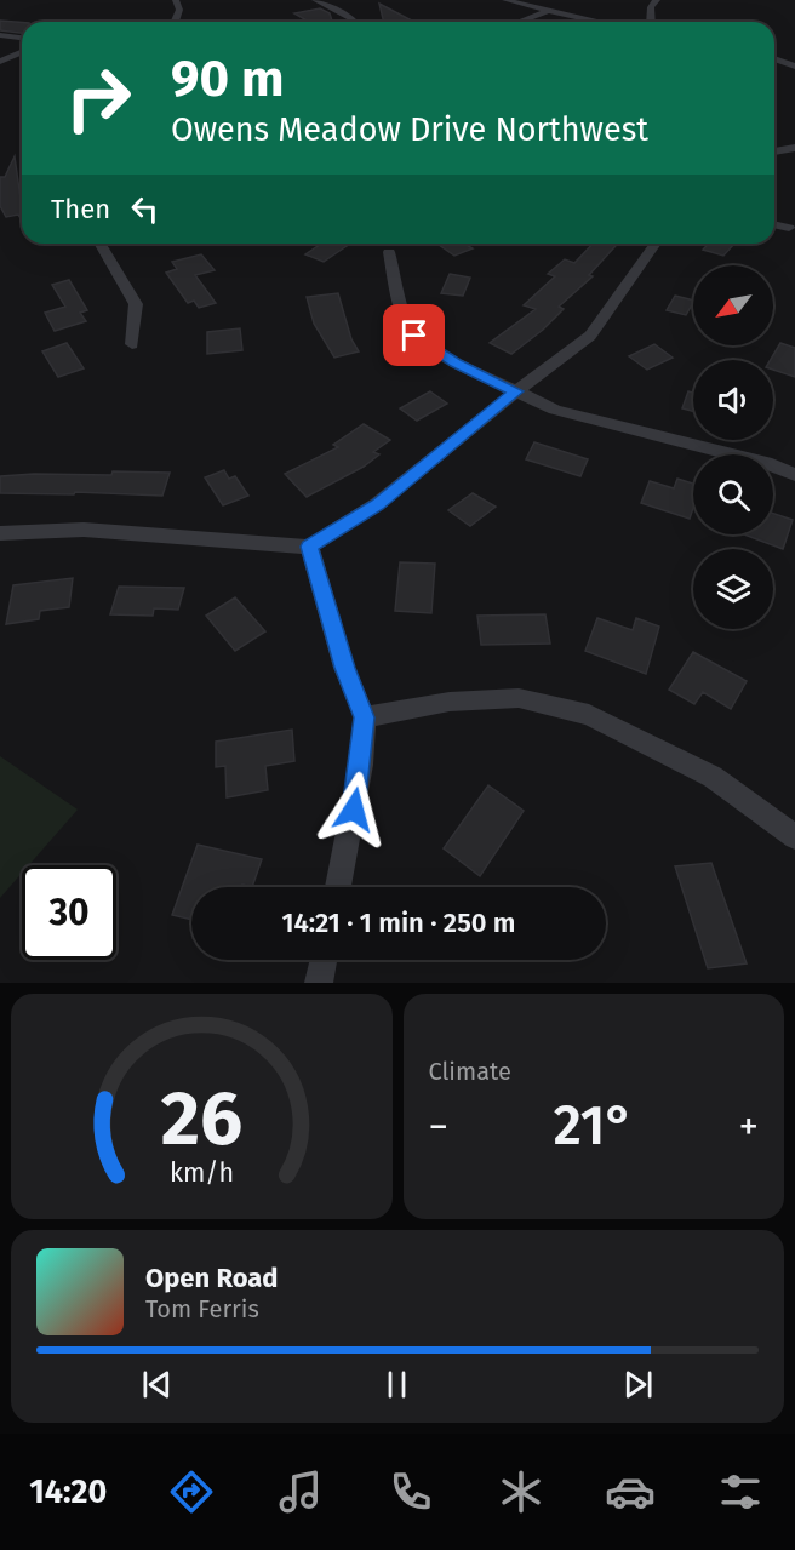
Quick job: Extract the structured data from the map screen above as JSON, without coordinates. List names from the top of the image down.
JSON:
{
  "north": "bottom left",
  "page": {
    "turn": ["90 m", "Owens Meadow Drive Northwest"],
    "then": "Then",
    "limit": "30",
    "trip": "14:21 · 1 min · 250 m",
    "tile": "Climate",
    "heat": ["−", "21°", "+"],
    "song": ["Open Road", "Tom Ferris"],
    "tabs": "14:20",
    "gauge": ["26", "km/h"]
  }
}
